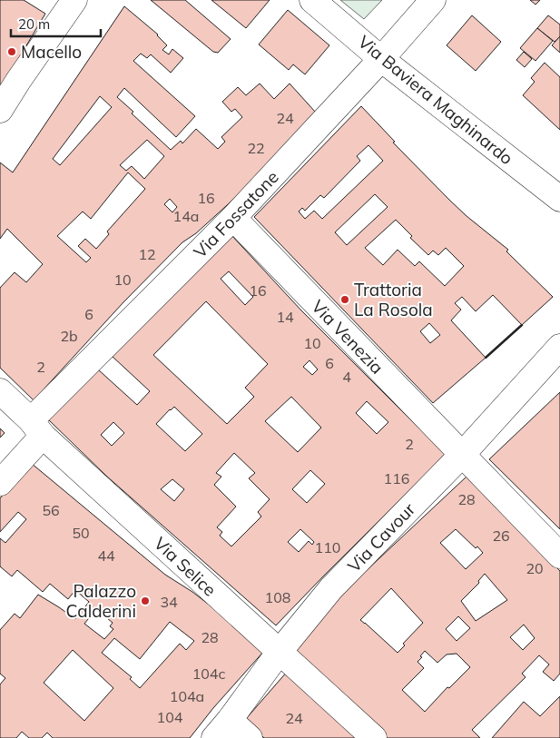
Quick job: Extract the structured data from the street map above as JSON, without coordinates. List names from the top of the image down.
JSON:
{
  "streets": {
    "street": [
      "Via Baviera Maghinardo",
      "Via Fossatone",
      "Via Venezia",
      "Via Cavour",
      "Via Selice"
    ]
  },
  "crossings": [
    ["Via Baviera Maghinardo", "Via Fossatone"],
    ["Via Fossatone", "Via Venezia"],
    ["Via Fossatone", "Via Selice"],
    ["Via Venezia", "Via Cavour"],
    ["Via Cavour", "Via Selice"]
  ],
  "places": ["Macello", "Trattoria La Rosola", "Palazzo Calderini"],
  "house_numbers": [
    "24",
    "22",
    "16",
    "14a",
    "12",
    "10",
    "16",
    "6",
    "14",
    "2b",
    "10",
    "6",
    "2",
    "4",
    "2",
    "116",
    "28",
    "56",
    "50",
    "26",
    "110",
    "44",
    "20",
    "108",
    "34",
    "28",
    "104c",
    "104a",
    "104",
    "24"
  ],
  "scale_bar": "20 m"
}
